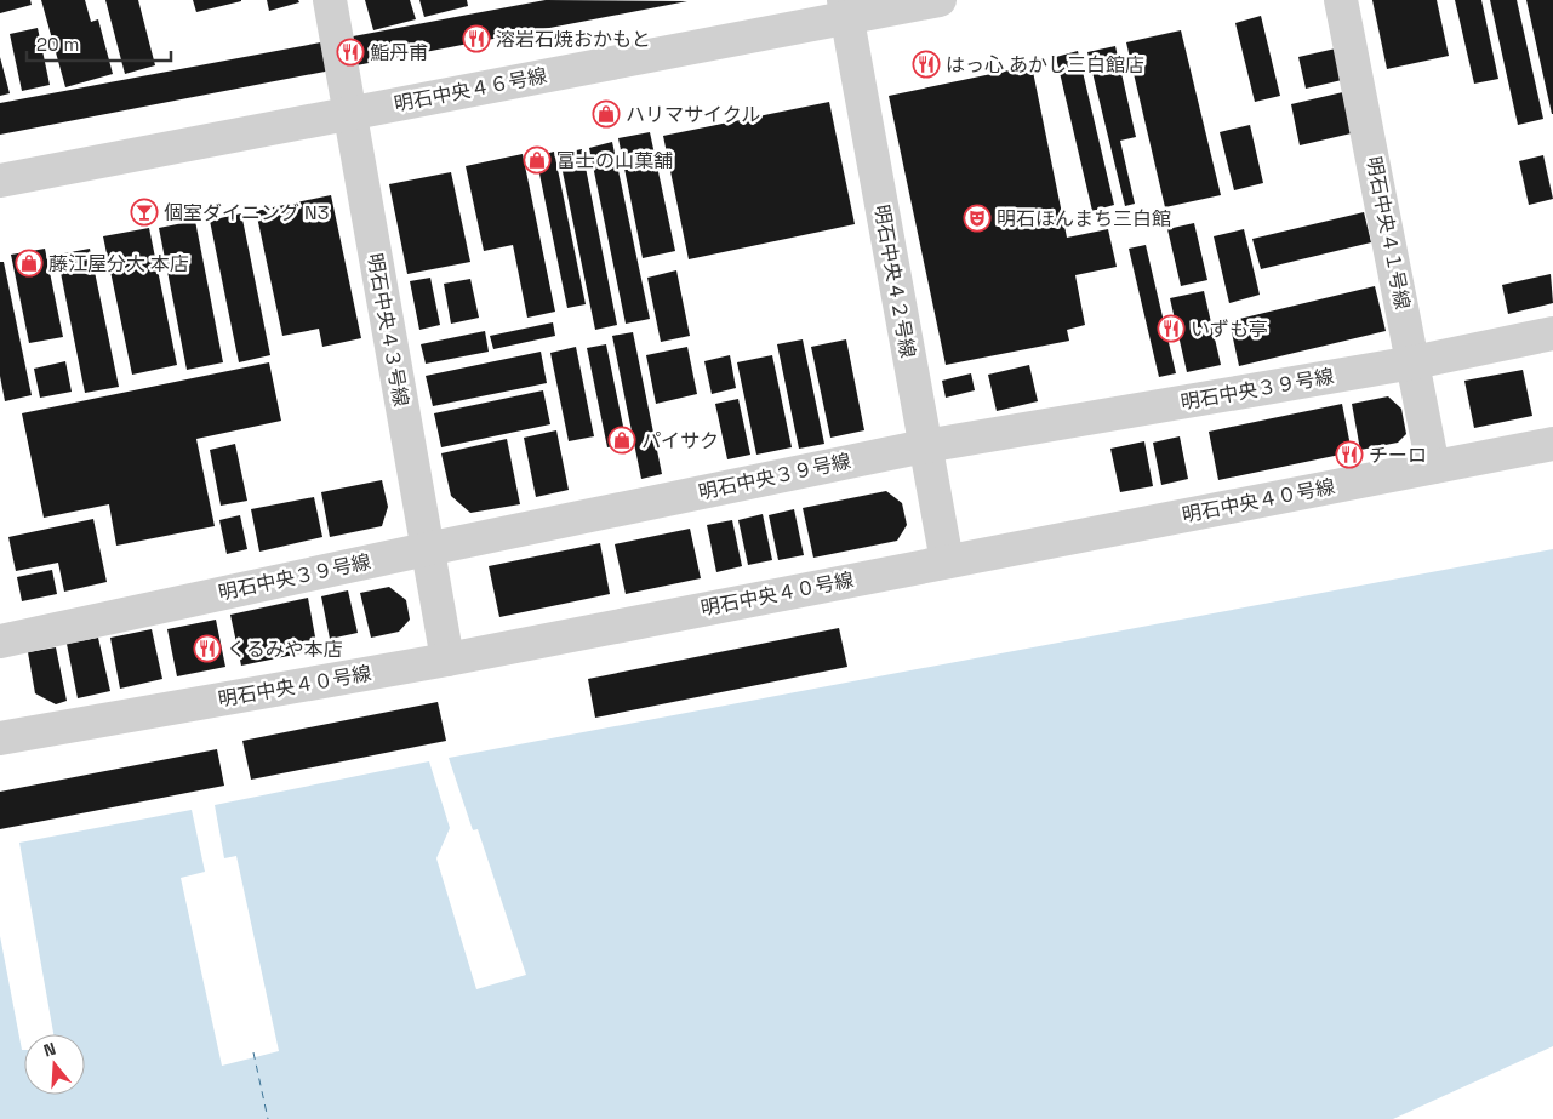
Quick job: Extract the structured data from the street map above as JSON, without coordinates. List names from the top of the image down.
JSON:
{
  "streets": {
    "street": [
      "明石中央４６号線",
      "明石中央４１号線",
      "明石中央４２号線",
      "明石中央４３号線",
      "明石中央３９号線",
      "明石中央４０号線"
    ]
  },
  "crossings": [
    ["明石中央４６号線", "明石中央４２号線"],
    ["明石中央４６号線", "明石中央４３号線"],
    ["明石中央４１号線", "明石中央３９号線"],
    ["明石中央４１号線", "明石中央４０号線"],
    ["明石中央４２号線", "明石中央３９号線"],
    ["明石中央４２号線", "明石中央４０号線"],
    ["明石中央４３号線", "明石中央３９号線"],
    ["明石中央４３号線", "明石中央４０号線"]
  ],
  "places": {
    "restaurant": [
      "溶岩石焼おかもと",
      "鮨丹甫",
      "はっ心 あかし三白館店",
      "いずも亭",
      "チーロ",
      "くるみや本店"
    ],
    "shop": [
      "ハリマサイクル",
      "富士の山菓舗",
      "藤江屋分大 本店",
      "パイサク"
    ],
    "bar": ["個室ダイニング N3"],
    "theatre": ["明石ほんまち三白館"]
  },
  "scale_bar": "20 m",
  "north": "top"
}
